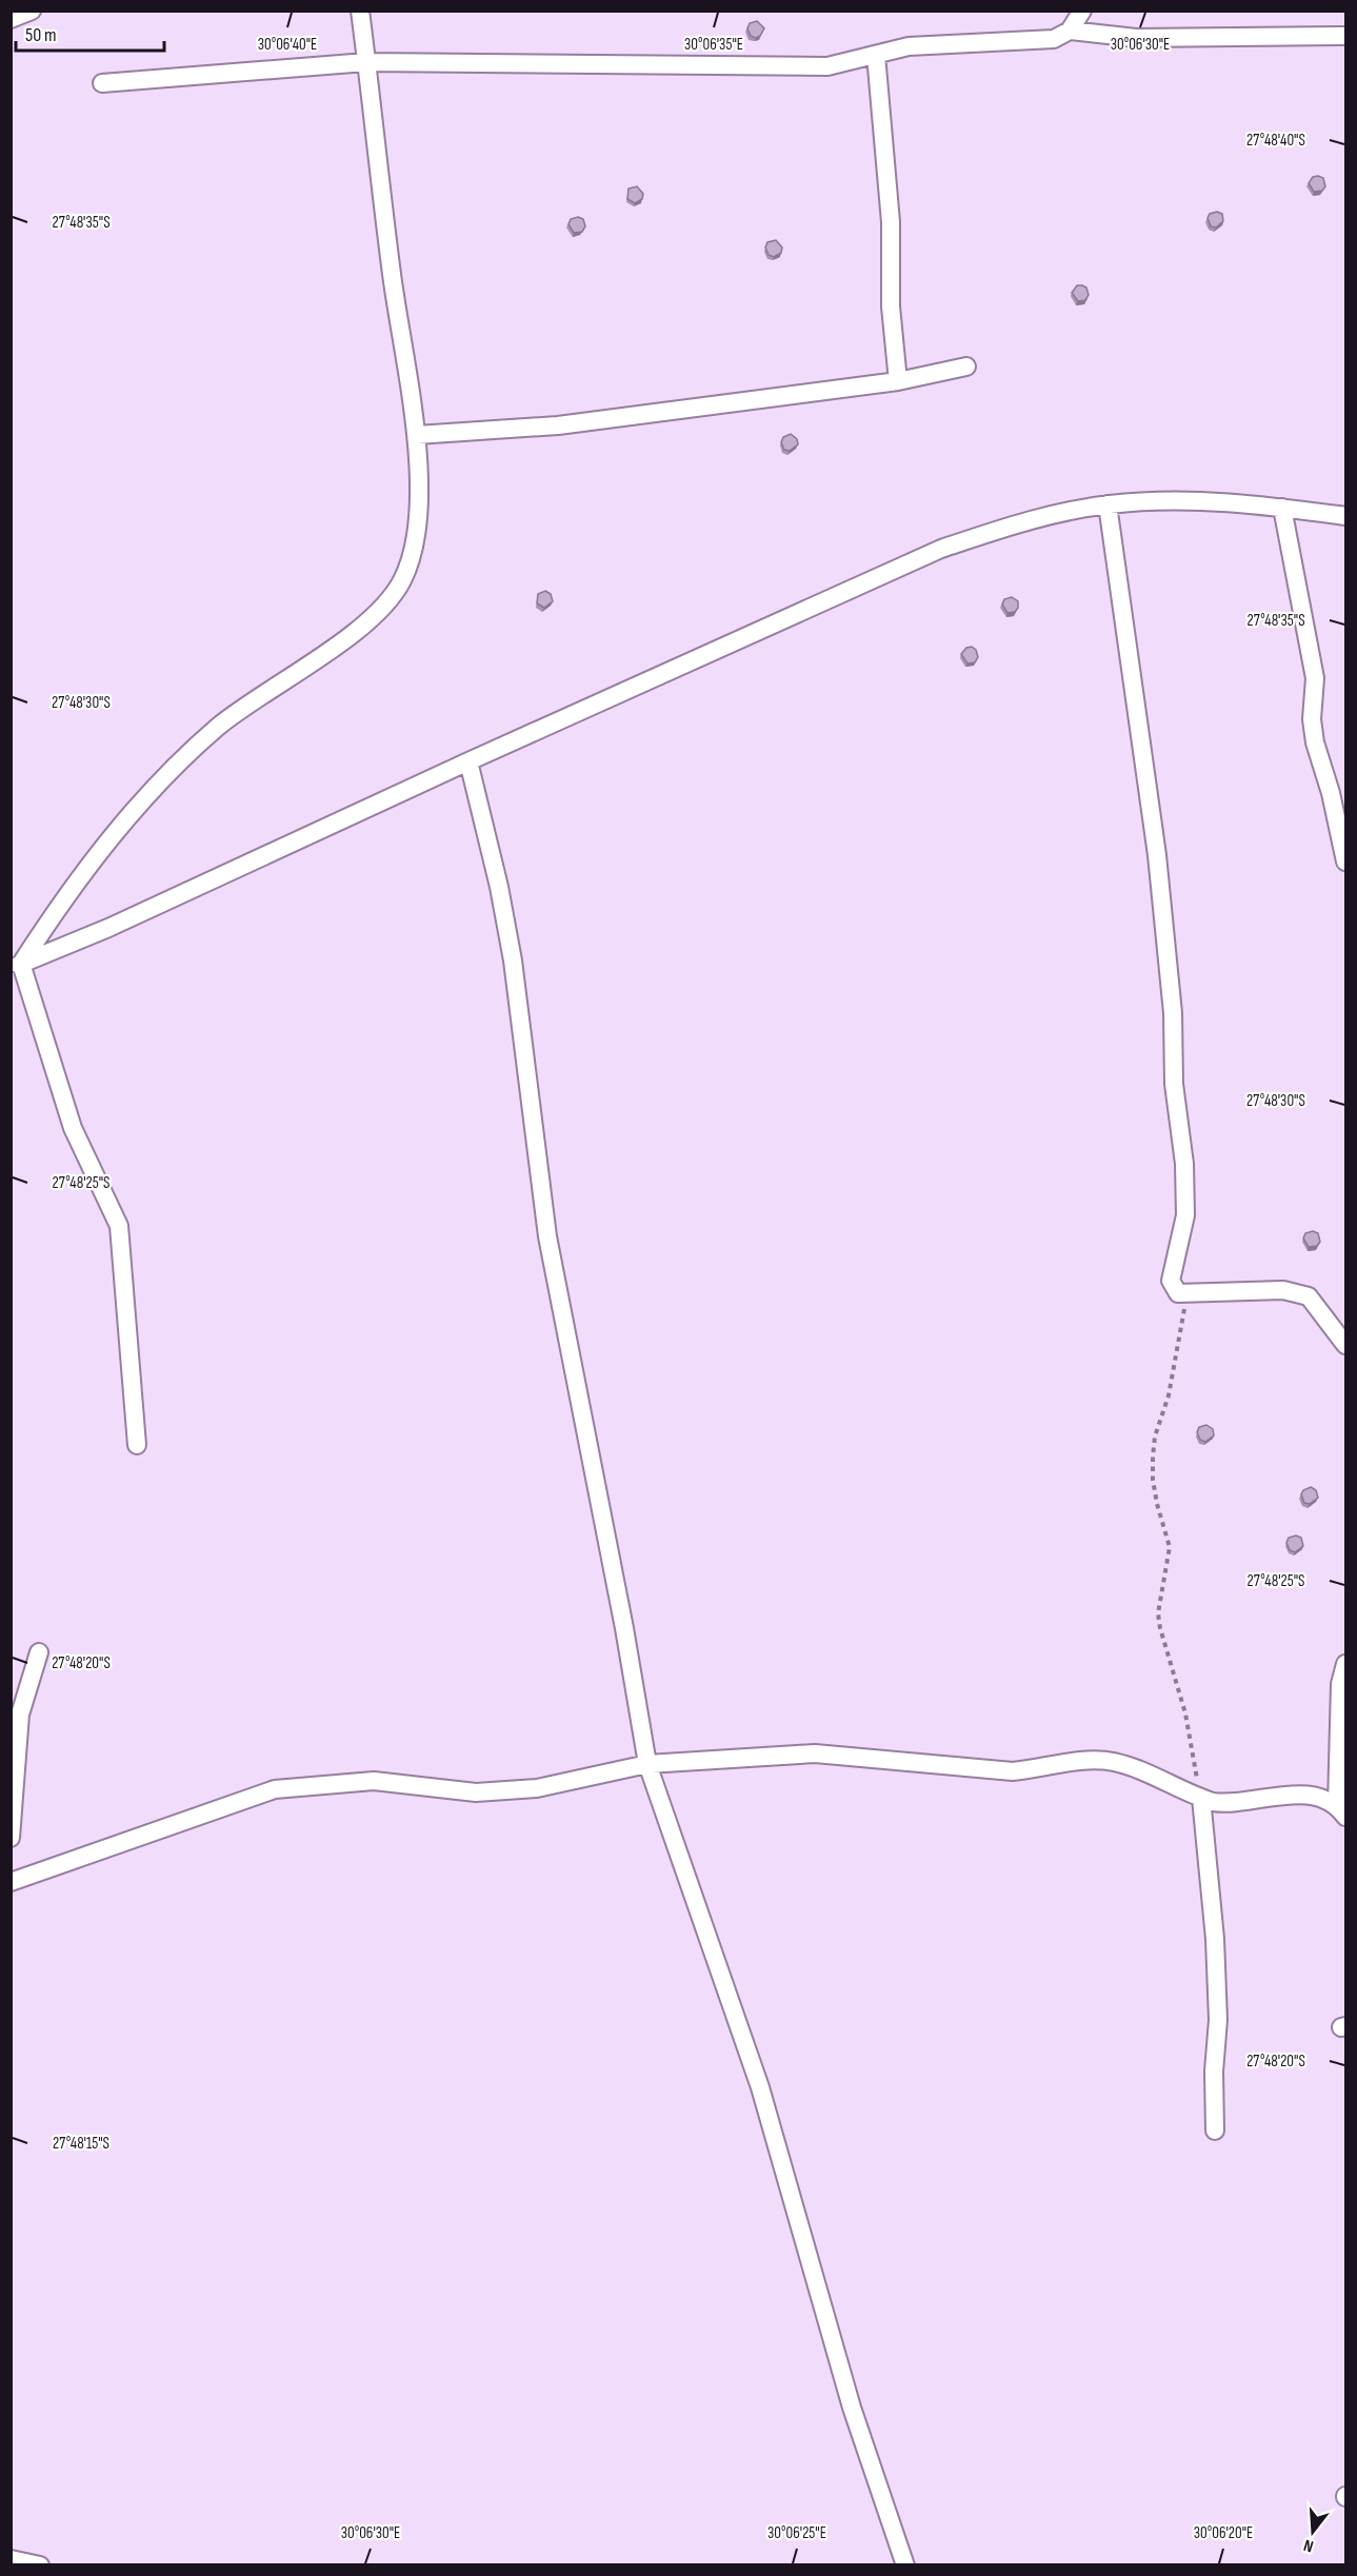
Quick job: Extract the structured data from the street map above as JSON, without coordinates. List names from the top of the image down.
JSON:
{
  "scale_bar": "50 m",
  "north": "bottom",
  "coordinates": [
    "30°06'40\"E",
    "30°06'35\"E",
    "30°06'30\"E",
    "27°48'40\"S",
    "27°48'35\"S",
    "27°48'30\"S",
    "27°48'25\"S",
    "27°48'20\"S",
    "27°48'15\"S",
    "30°06'25\"E",
    "30°06'20\"E"
  ]
}
